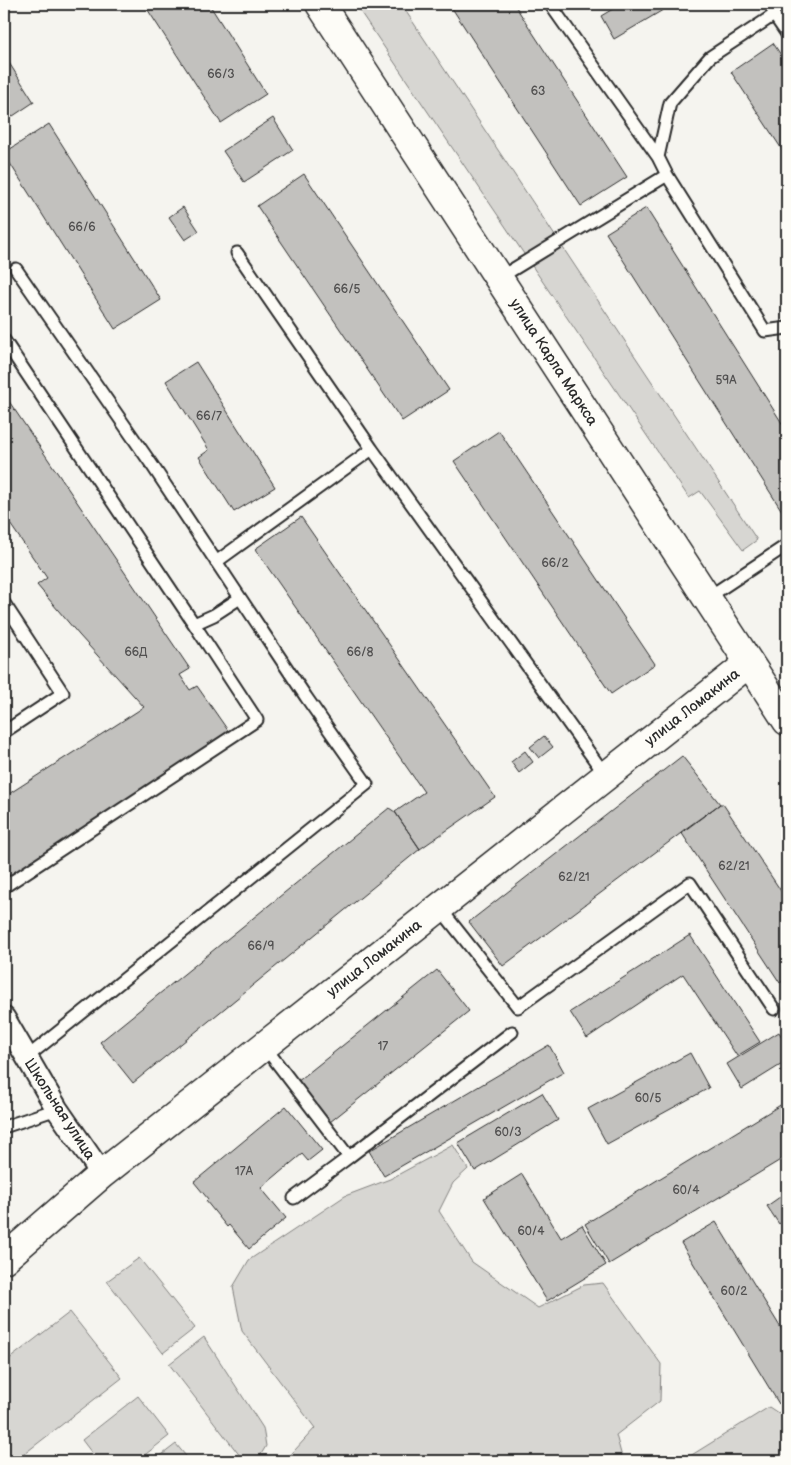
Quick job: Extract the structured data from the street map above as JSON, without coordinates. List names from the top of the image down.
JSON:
{
  "streets": {
    "main road": ["улица Карла Маркса", "улица Ломакина"],
    "street": ["Школьная улица"]
  },
  "crossings": [
    ["улица Карла Маркса", "улица Ломакина"],
    ["улица Ломакина", "Школьная улица"]
  ],
  "house_numbers": [
    "66/3",
    "63",
    "66/6",
    "66/5",
    "59А",
    "66/7",
    "66/2",
    "66Д",
    "66/8",
    "62/21",
    "62/21",
    "66/9",
    "17",
    "60/5",
    "60/3",
    "17А",
    "60/4",
    "60/4",
    "60/2"
  ]
}
